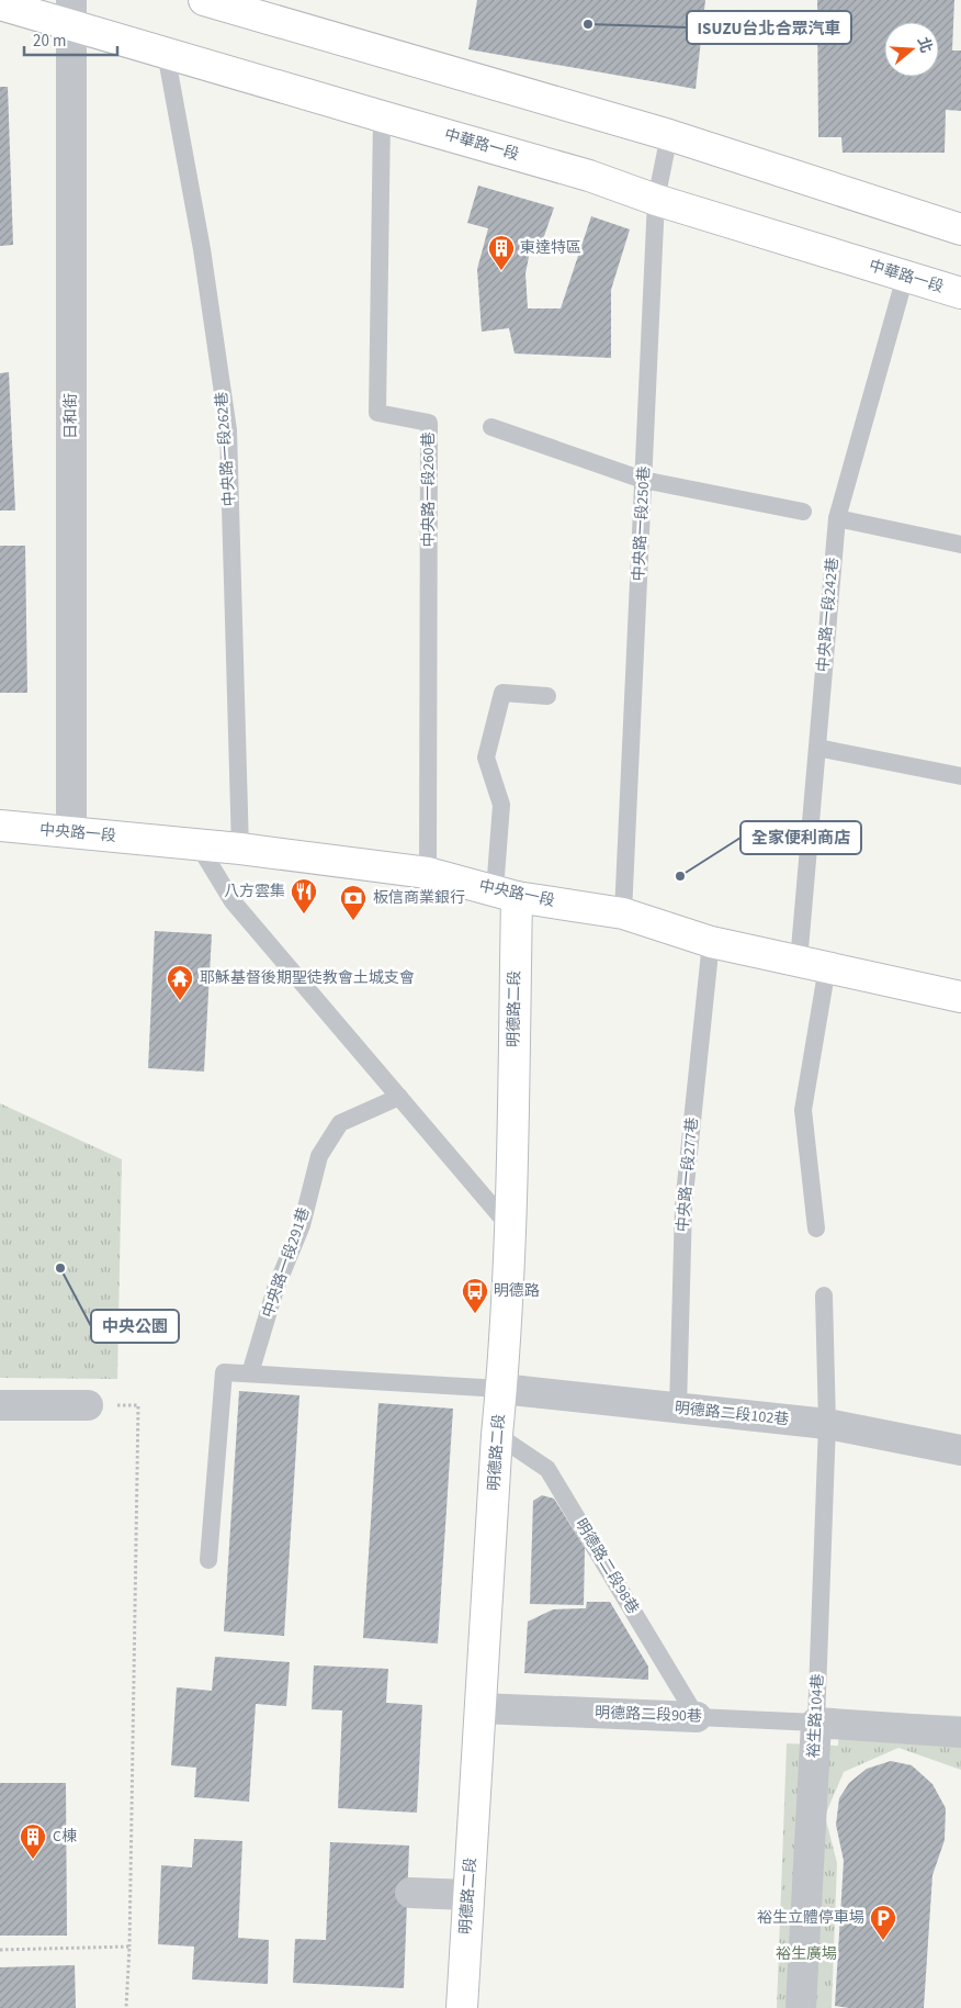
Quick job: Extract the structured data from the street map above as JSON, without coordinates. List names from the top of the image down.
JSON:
{
  "streets": {
    "street": [
      "中華路一段",
      "日和街",
      "中央路一段",
      "明德路二段",
      "明德路二段102巷",
      "明德路二段90巷",
      "裕生路104巷"
    ],
    "lane": [
      "中央路一段262巷",
      "中央路一段260巷",
      "中央路一段250巷",
      "中央路一段242巷",
      "中央路一段277巷",
      "中央路一段291巷",
      "明德路二段98巷"
    ]
  },
  "crossings": [
    ["中華路一段", "日和街"],
    ["中華路一段", "中央路一段262巷"],
    ["中華路一段", "中央路一段260巷"],
    ["中華路一段", "中央路一段250巷"],
    ["中華路一段", "中央路一段242巷"],
    ["日和街", "中央路一段"],
    ["中央路一段262巷", "中央路一段"],
    ["中央路一段260巷", "中央路一段"],
    ["中央路一段250巷", "中央路一段"],
    ["中央路一段242巷", "中央路一段"],
    ["中央路一段", "明德路二段"],
    ["中央路一段", "中央路一段277巷"],
    ["明德路二段", "明德路二段102巷"],
    ["明德路二段", "明德路二段98巷"],
    ["明德路二段", "明德路二段90巷"],
    ["中央路一段277巷", "明德路二段102巷"],
    ["明德路二段102巷", "裕生路104巷"],
    ["明德路二段98巷", "明德路二段90巷"],
    ["明德路二段90巷", "裕生路104巷"]
  ],
  "parks": ["裕生廣場"],
  "places": {
    "other": ["ISUZU台北合眾汽車", "全家便利商店", "中央公園"],
    "building": ["東達特區", "C棟"],
    "restaurant": ["八方雲集"],
    "bank": ["板信商業銀行"],
    "temple": ["耶穌基督後期聖徒教會土城支會"],
    "bus stop": ["明德路"],
    "parking": ["裕生立體停車場"]
  },
  "scale_bar": "20 m",
  "north": "right"
}
